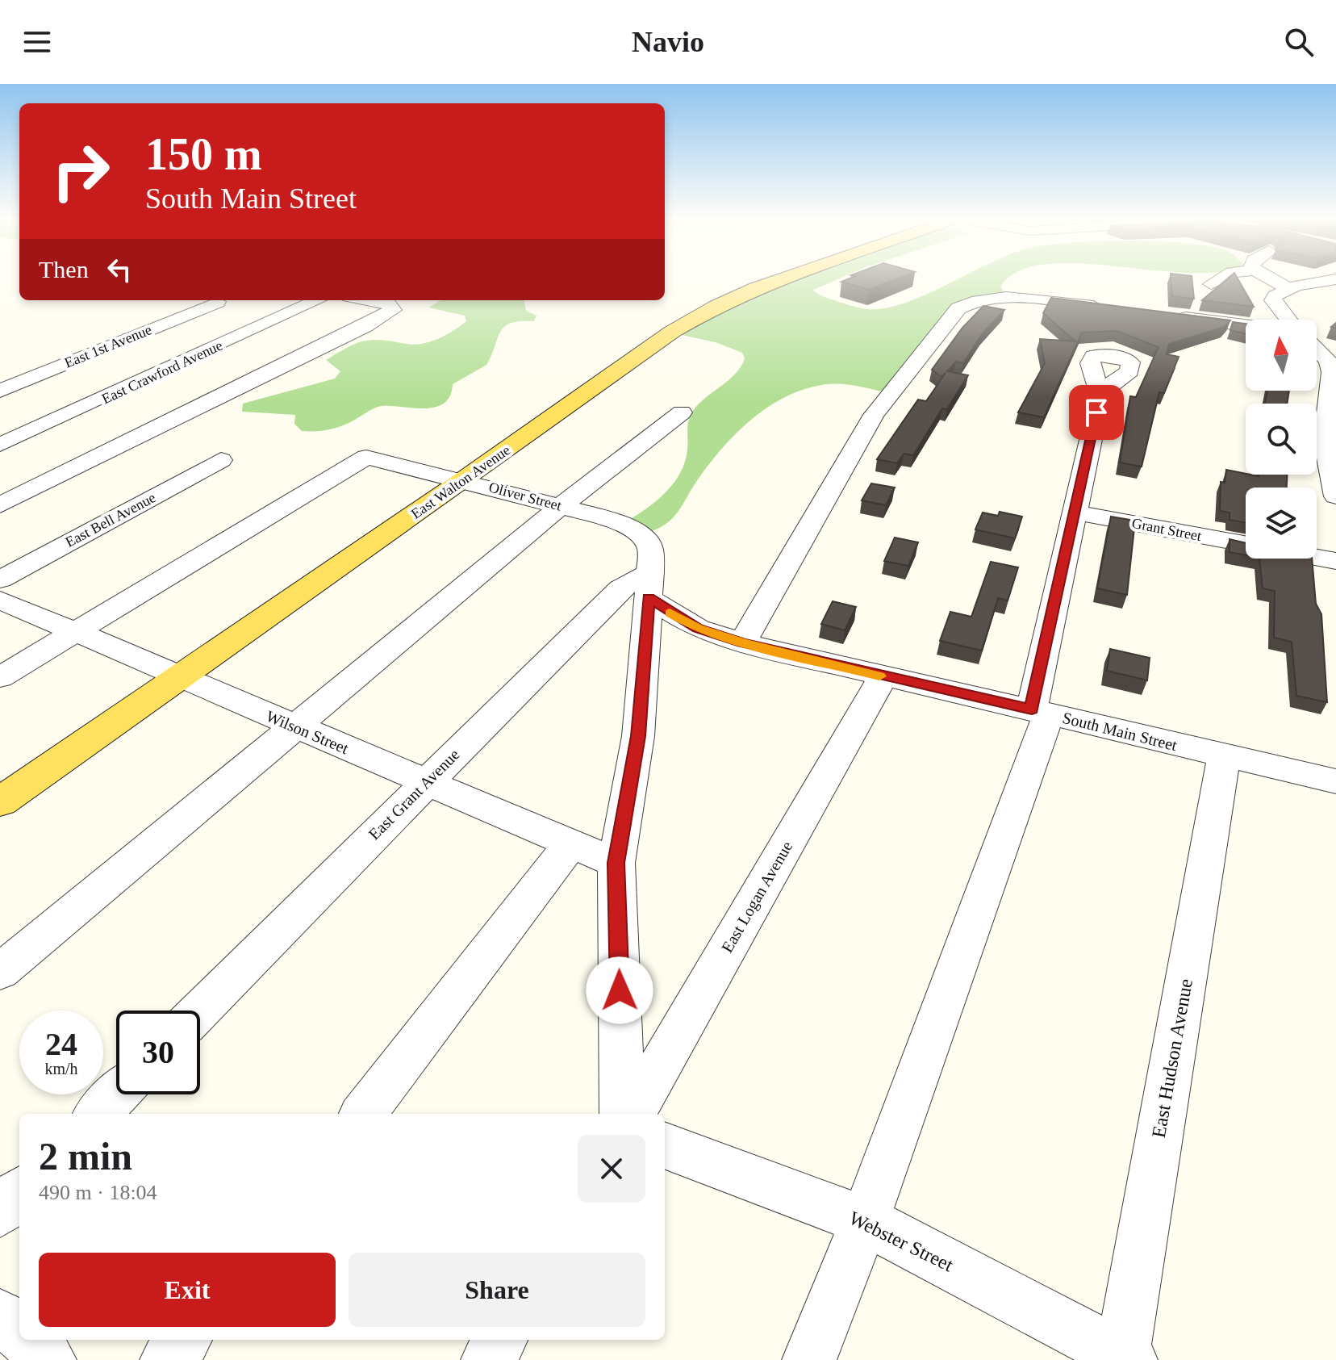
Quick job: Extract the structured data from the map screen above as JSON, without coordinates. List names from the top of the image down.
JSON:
{
  "streets": {
    "main road": ["East Walton Avenue"],
    "street": [
      "East 1st Avenue",
      "East Crawford Avenue",
      "Oliver Street",
      "East Bell Avenue",
      "Grant Street",
      "South Main Street",
      "Wilson Street",
      "East Grant Avenue",
      "East Logan Avenue",
      "East Hudson Avenue",
      "Webster Street"
    ]
  },
  "crossings": [
    ["East Walton Avenue", "Oliver Street"],
    ["East Walton Avenue", "Wilson Street"],
    ["Oliver Street", "South Main Street"],
    ["Oliver Street", "Wilson Street"],
    ["Oliver Street", "East Grant Avenue"],
    ["South Main Street", "East Grant Avenue"],
    ["South Main Street", "East Logan Avenue"],
    ["South Main Street", "East Hudson Avenue"],
    ["Wilson Street", "East Grant Avenue"],
    ["East Hudson Avenue", "Webster Street"]
  ],
  "north": "top",
  "page": {
    "header": "Navio",
    "turn": ["150 m", "South Main Street"],
    "then": "Then",
    "speed": "24 km/h",
    "limit": "30",
    "heading": ["2 min", "490 m · 18:04"],
    "buttons": ["Exit", "Share"]
  }
}
